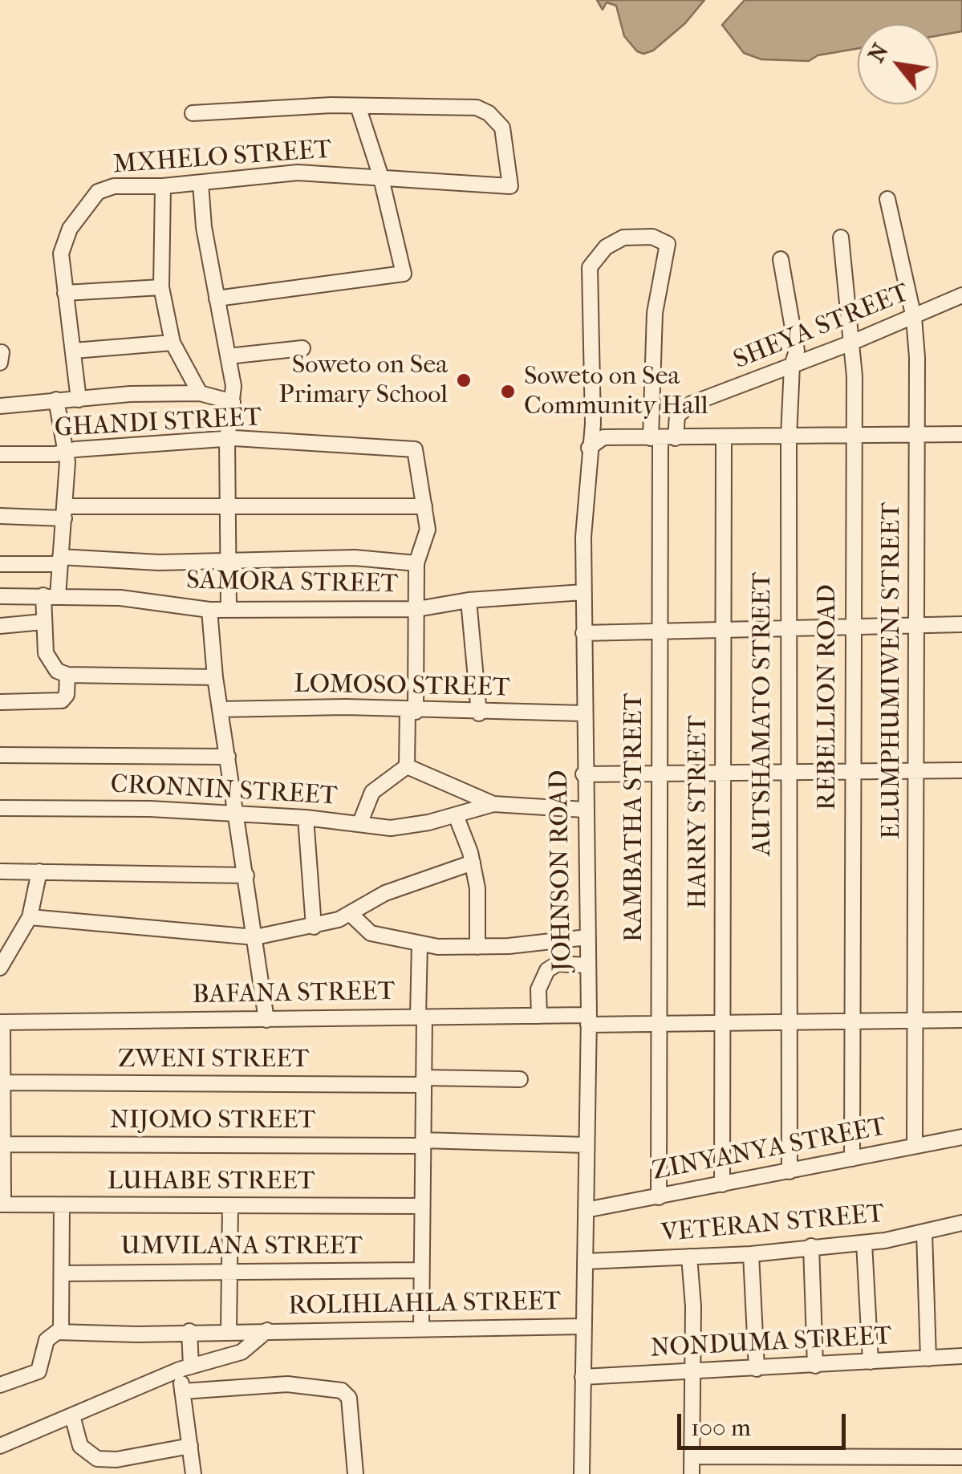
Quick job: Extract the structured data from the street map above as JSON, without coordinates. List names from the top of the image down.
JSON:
{
  "streets": {
    "street": [
      "MXHELO STREET",
      "SHEYA STREET",
      "GHANDI STREET",
      "SAMORA STREET",
      "ELUMPHUMIWENI STREET",
      "LOMOSO STREET",
      "REBELLION ROAD",
      "AUTSHAMATO STREET",
      "CRONNIN STREET",
      "HARRY STREET",
      "RAMBATHA STREET",
      "JOHNSON ROAD",
      "BAFANA STREET",
      "ZWENI STREET",
      "NIJOMO STREET",
      "ZINYANYA STREET",
      "LUHABE STREET",
      "VETERAN STREET",
      "UMVILANA STREET",
      "ROLIHLAHLA STREET",
      "NONDUMA STREET"
    ]
  },
  "crossings": [
    ["SHEYA STREET", "ELUMPHUMIWENI STREET"],
    ["SHEYA STREET", "REBELLION ROAD"],
    ["SHEYA STREET", "AUTSHAMATO STREET"],
    ["SHEYA STREET", "RAMBATHA STREET"],
    ["SAMORA STREET", "JOHNSON ROAD"],
    ["ELUMPHUMIWENI STREET", "BAFANA STREET"],
    ["ELUMPHUMIWENI STREET", "ZINYANYA STREET"],
    ["LOMOSO STREET", "JOHNSON ROAD"],
    ["REBELLION ROAD", "BAFANA STREET"],
    ["REBELLION ROAD", "ZINYANYA STREET"],
    ["AUTSHAMATO STREET", "BAFANA STREET"],
    ["AUTSHAMATO STREET", "ZINYANYA STREET"],
    ["HARRY STREET", "BAFANA STREET"],
    ["HARRY STREET", "ZINYANYA STREET"],
    ["RAMBATHA STREET", "JOHNSON ROAD"],
    ["RAMBATHA STREET", "BAFANA STREET"],
    ["RAMBATHA STREET", "ZINYANYA STREET"],
    ["JOHNSON ROAD", "BAFANA STREET"],
    ["JOHNSON ROAD", "NIJOMO STREET"],
    ["JOHNSON ROAD", "ZINYANYA STREET"],
    ["JOHNSON ROAD", "VETERAN STREET"],
    ["JOHNSON ROAD", "ROLIHLAHLA STREET"],
    ["JOHNSON ROAD", "NONDUMA STREET"]
  ],
  "places": ["Soweto on Sea Primary School", "Soweto on Sea Community Hall"],
  "scale_bar": "100 m",
  "north": "top left"
}
